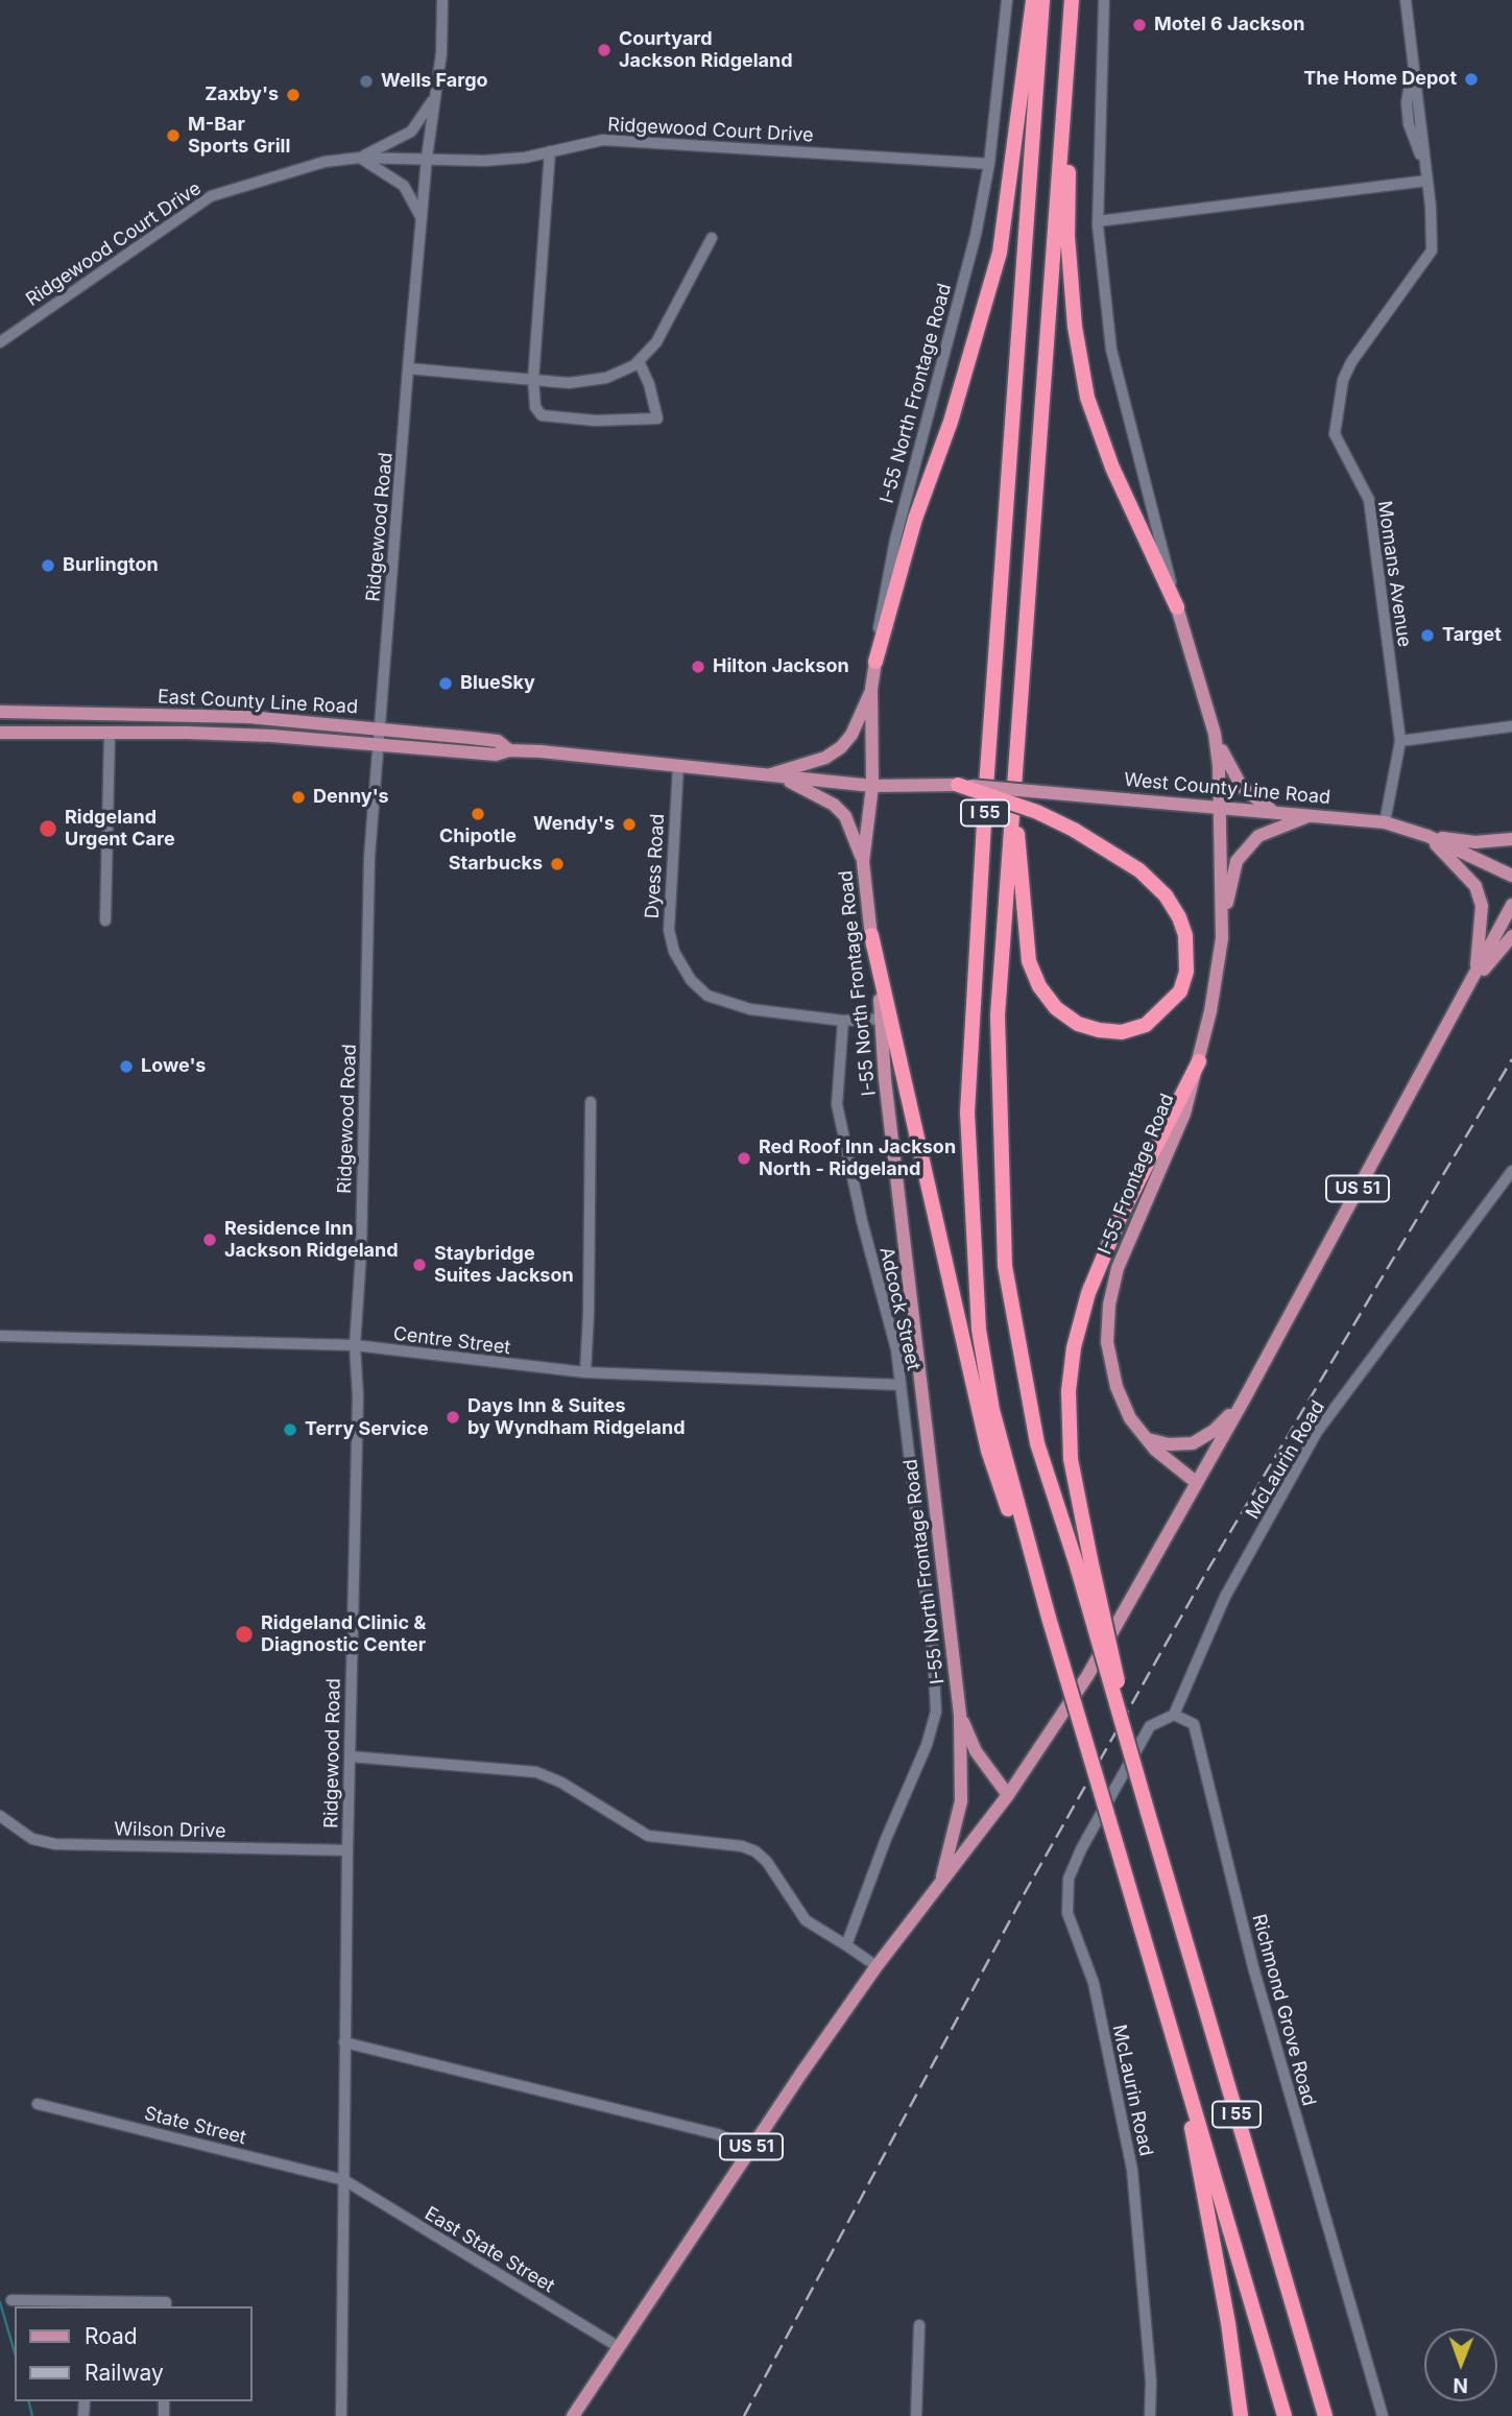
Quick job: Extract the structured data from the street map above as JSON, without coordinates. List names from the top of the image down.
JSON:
{
  "streets": {
    "highway": ["I 55"],
    "main road": [
      "I-55 North Frontage Road",
      "East County Line Road",
      "West County Line Road",
      "I-55 Frontage Road",
      "US 51"
    ],
    "street": [
      "Ridgewood Court Drive",
      "Ridgewood Road",
      "Momans Avenue",
      "Dyess Road",
      "Adcock Street",
      "Centre Street",
      "McLaurin Road",
      "Wilson Drive",
      "Richmond Grove Road",
      "State Street",
      "East State Street"
    ]
  },
  "crossings": [
    ["Ridgewood Court Drive", "I-55 North Frontage Road"],
    ["Ridgewood Court Drive", "Ridgewood Road"],
    ["I-55 North Frontage Road", "East County Line Road"],
    ["I-55 North Frontage Road", "Dyess Road"],
    ["I-55 North Frontage Road", "US 51"],
    ["Ridgewood Road", "East County Line Road"],
    ["Ridgewood Road", "Centre Street"],
    ["Ridgewood Road", "Wilson Drive"],
    ["Ridgewood Road", "State Street"],
    ["Ridgewood Road", "East State Street"],
    ["Momans Avenue", "West County Line Road"],
    ["East County Line Road", "West County Line Road"],
    ["East County Line Road", "Dyess Road"],
    ["West County Line Road", "I-55 Frontage Road"],
    ["Dyess Road", "Adcock Street"],
    ["I-55 Frontage Road", "US 51"],
    ["US 51", "East State Street"],
    ["Adcock Street", "Centre Street"],
    ["McLaurin Road", "Richmond Grove Road"],
    ["State Street", "East State Street"]
  ],
  "places": [
    "Motel 6 Jackson",
    "Courtyard Jackson Ridgeland",
    "The Home Depot",
    "Wells Fargo",
    "Zaxby's",
    "M-Bar Sports Grill",
    "Burlington",
    "Target",
    "Hilton Jackson",
    "BlueSky",
    "Denny's",
    "Chipotle",
    "Wendy's",
    "Ridgeland Urgent Care",
    "Starbucks",
    "Lowe's",
    "Red Roof Inn Jackson North - Ridgeland",
    "Residence Inn Jackson Ridgeland",
    "Staybridge Suites Jackson",
    "Days Inn & Suites by Wyndham Ridgeland",
    "Terry Service",
    "Ridgeland Clinic & Diagnostic Center"
  ],
  "legend": ["Road", "Railway"],
  "north": "bottom"
}
